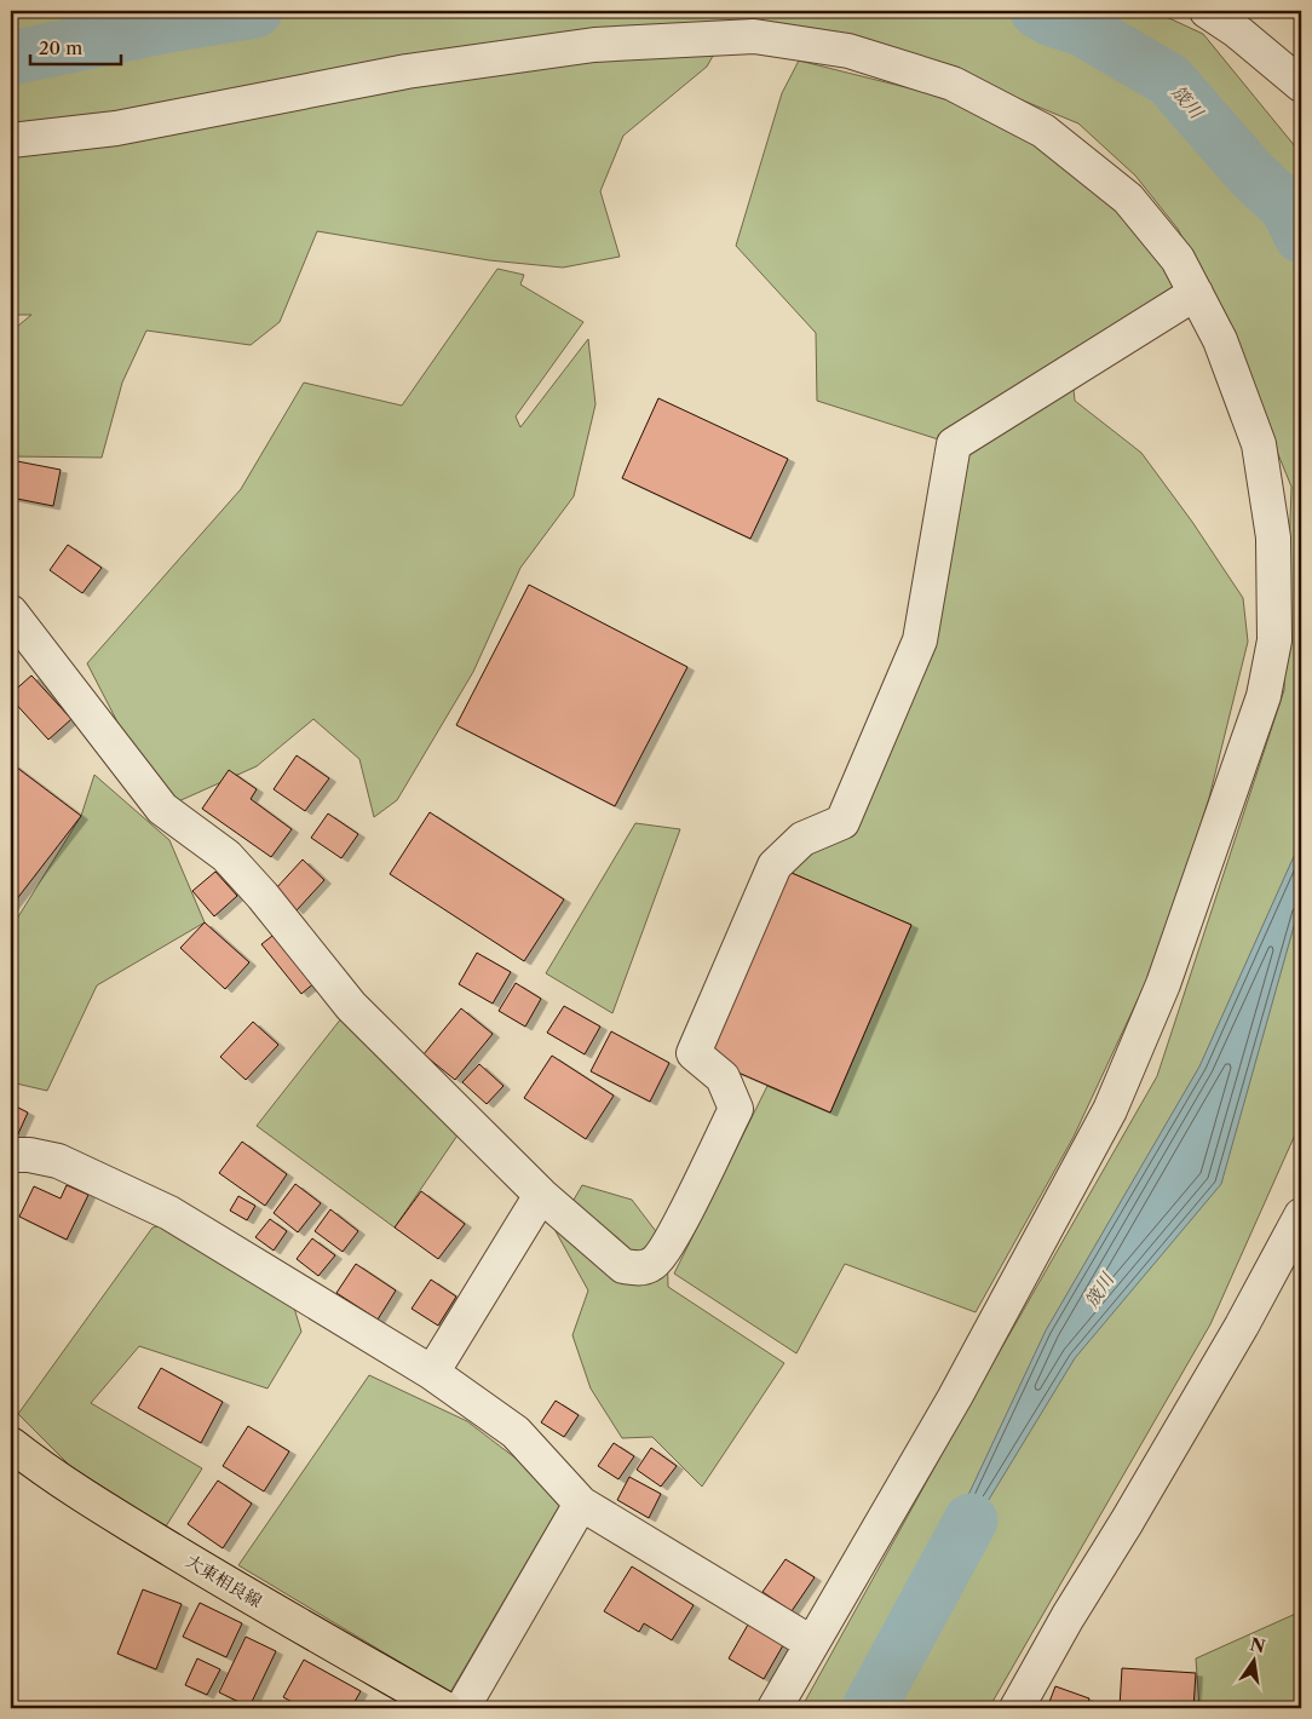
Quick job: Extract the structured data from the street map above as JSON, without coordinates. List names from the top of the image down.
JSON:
{
  "streets": {
    "main road": ["大東相良線"]
  },
  "water": ["筬川"],
  "scale_bar": "20 m",
  "north": "top"
}
